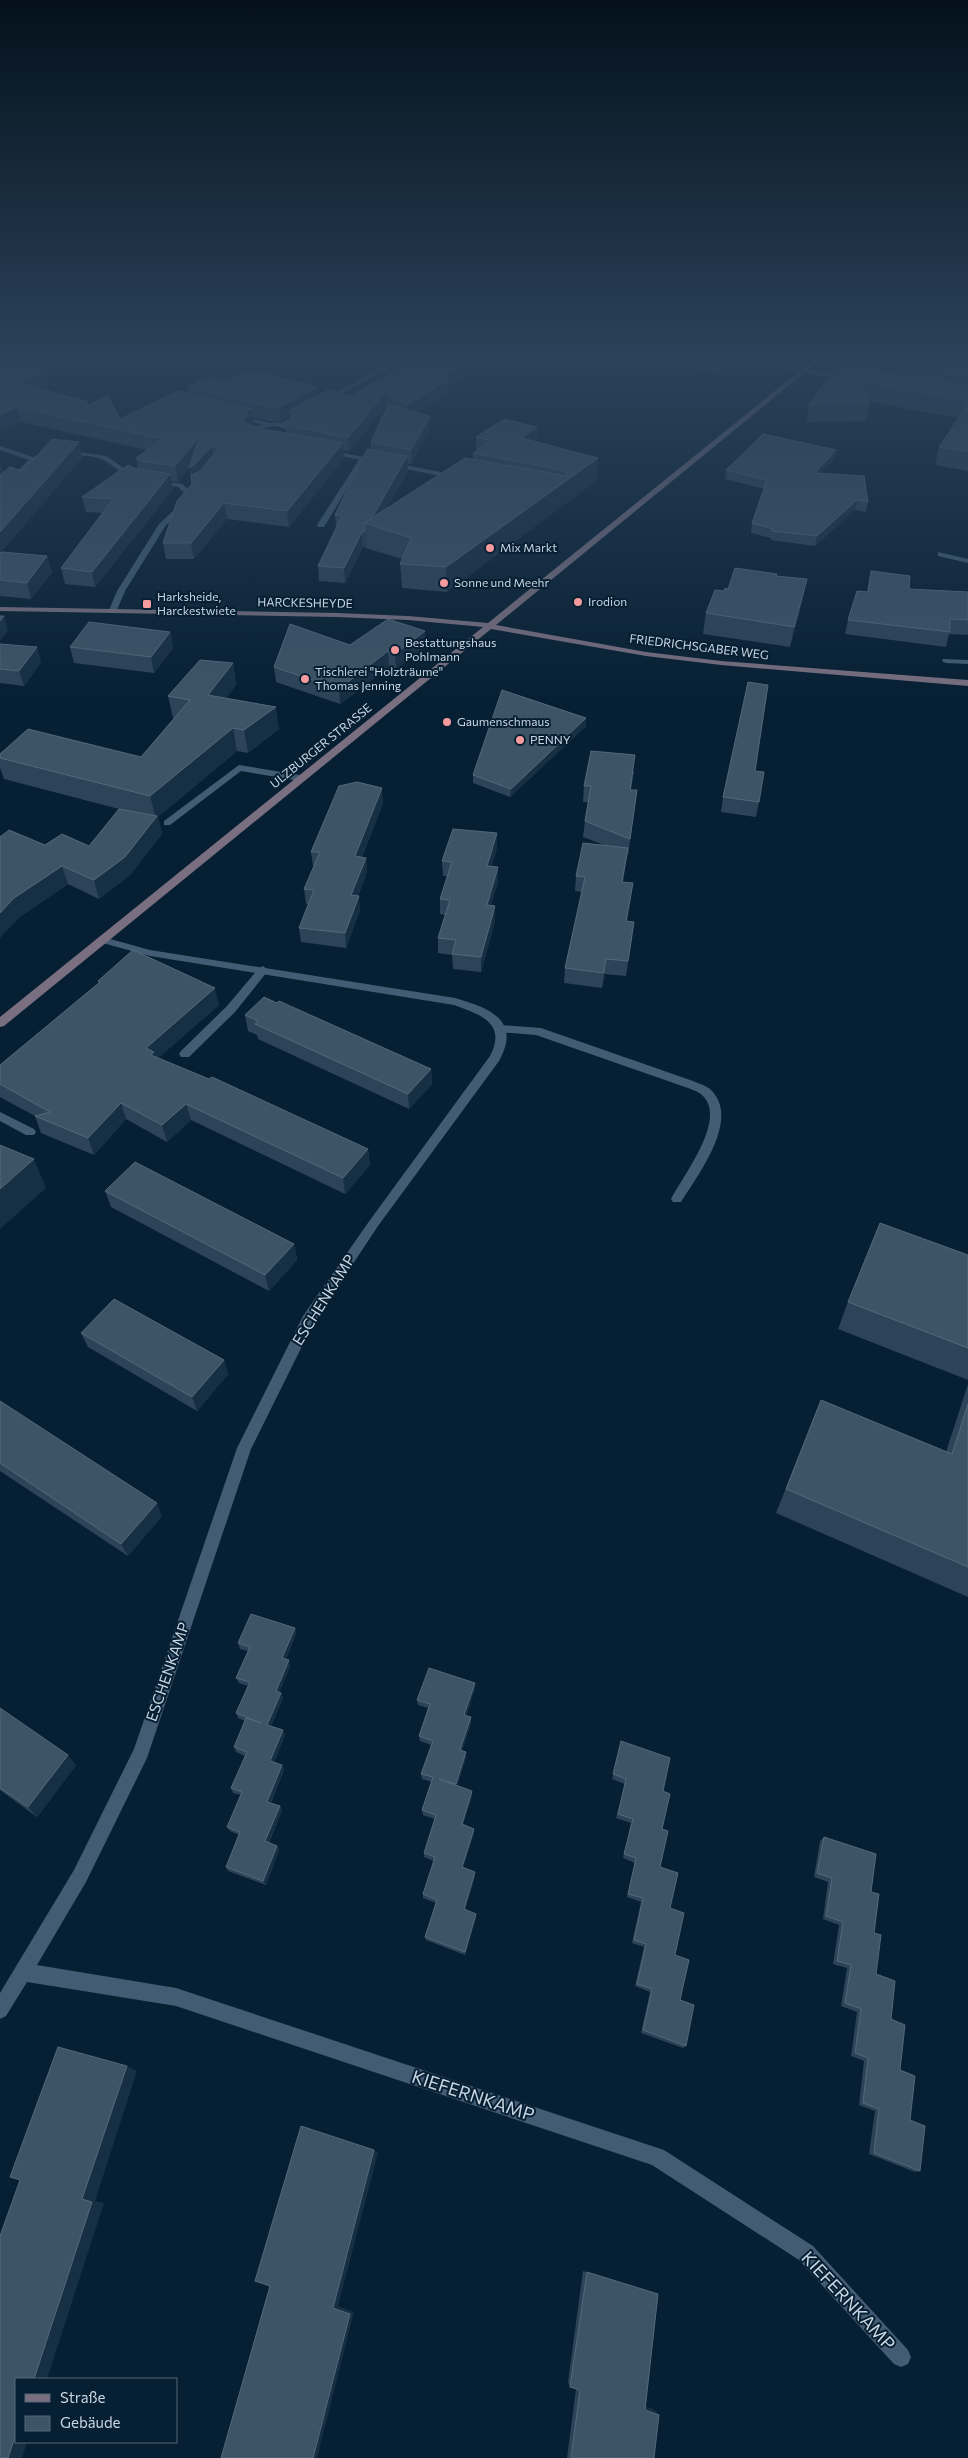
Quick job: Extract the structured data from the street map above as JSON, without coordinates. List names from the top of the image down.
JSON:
{
  "streets": {
    "main road": ["HARCKESHEYDE", "FRIEDRICHSGABER WEG", "ULZBURGER STRASSE"],
    "street": ["ESCHENKAMP", "KIEFERNKAMP"]
  },
  "crossings": [
    ["HARCKESHEYDE", "FRIEDRICHSGABER WEG"],
    ["HARCKESHEYDE", "ULZBURGER STRASSE"],
    ["FRIEDRICHSGABER WEG", "ULZBURGER STRASSE"],
    ["ESCHENKAMP", "KIEFERNKAMP"]
  ],
  "places": {
    "other": [
      "Mix Markt",
      "Sonne und Meehr",
      "Irodion",
      "Bestattungshaus Pohlmann",
      "Tischlerei \"Holzträume\" Thomas Jenning",
      "Gaumenschmaus",
      "PENNY"
    ],
    "transit": ["Harksheide, Harckestwiete"]
  },
  "legend": ["Straße", "Gebäude"]
}
